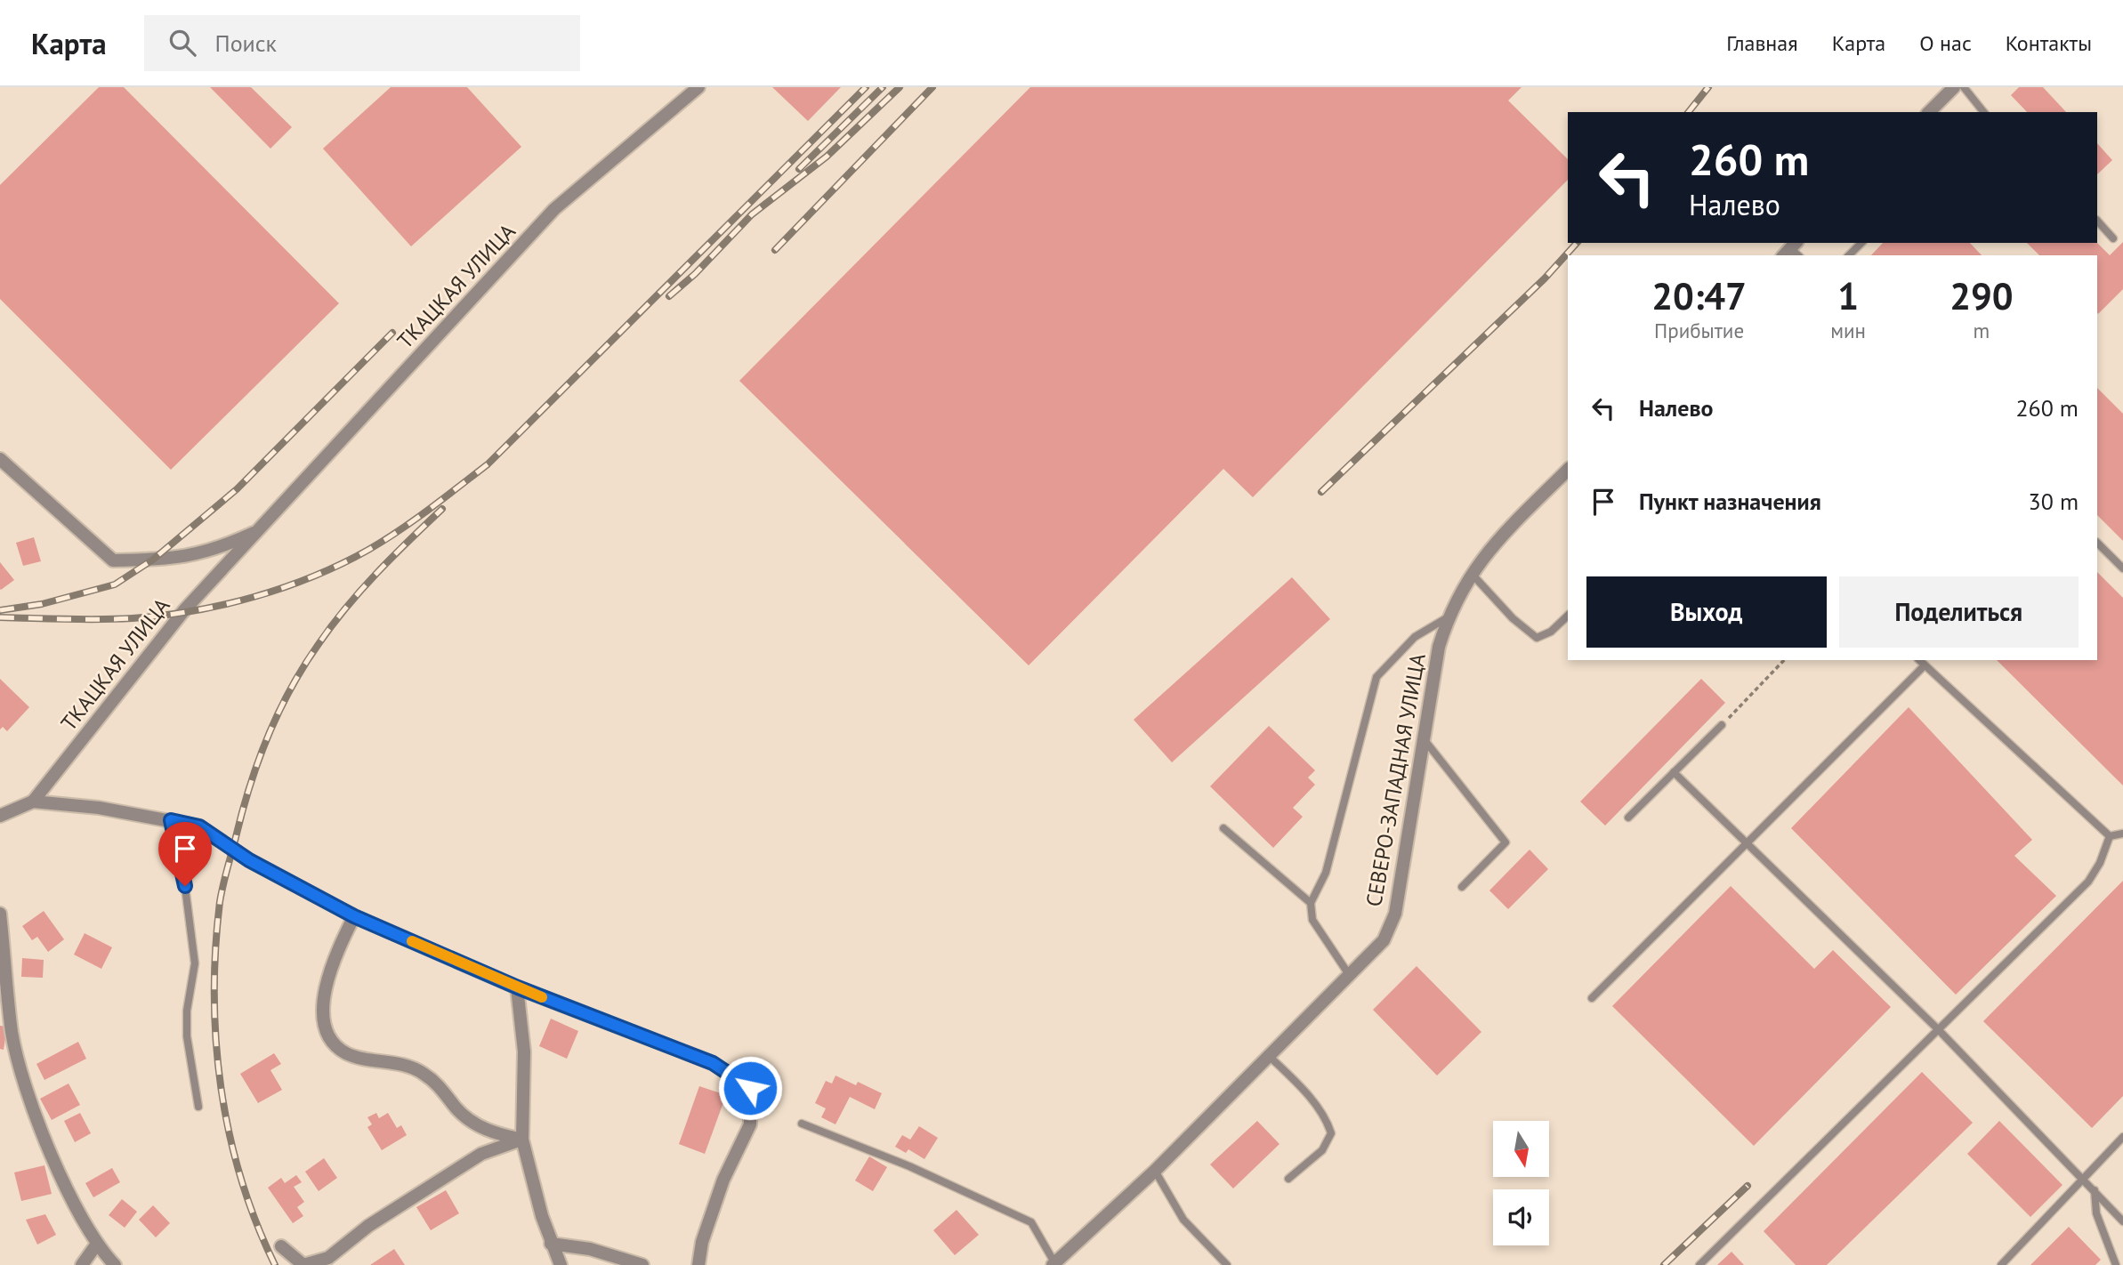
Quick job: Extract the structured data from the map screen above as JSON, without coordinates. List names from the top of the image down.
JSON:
{
  "streets": {
    "street": ["ТКАЦКАЯ УЛИЦА", "СЕВЕРО-ЗАПАДНАЯ УЛИЦА"]
  },
  "north": "bottom",
  "page": {
    "header": "Карта",
    "search": "Поиск",
    "nav": [
      "Главная",
      "Карта",
      "О нас",
      "Контакты"
    ],
    "turn": ["260 m", "Налево"],
    "eta": [
      "20:47",
      "Прибытие",
      "1",
      "мин",
      "290",
      "m"
    ],
    "list": [
      {
        "name": "Налево",
        "value": "260 m"
      },
      {
        "name": "Пункт назначения",
        "value": "30 m"
      }
    ],
    "buttons": ["Выход", "Поделиться"]
  }
}
